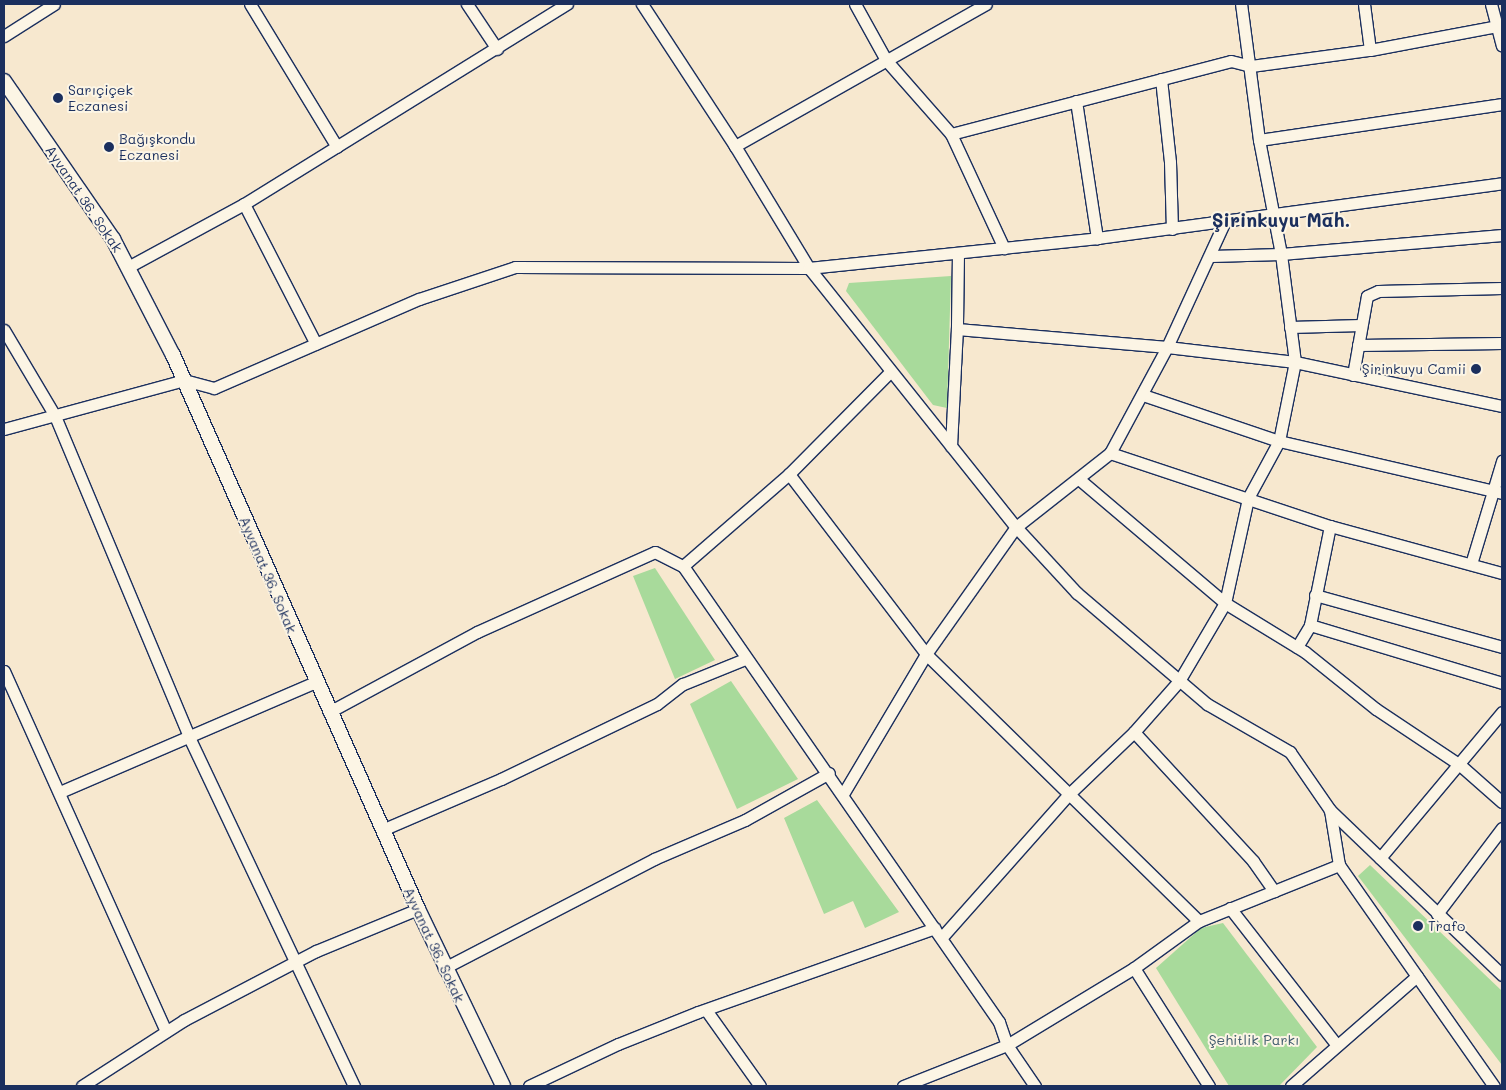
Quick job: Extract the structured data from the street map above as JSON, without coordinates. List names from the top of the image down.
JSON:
{
  "streets": {
    "street": ["Ayvanat 36. Sokak"]
  },
  "districts": ["Şirinkuyu Mah."],
  "parks": ["Şehitlik Parkı"],
  "places": [
    "Sarıçiçek Eczanesi",
    "Bağışkondu Eczanesi",
    "Şirinkuyu Camii",
    "Trafo"
  ]
}
